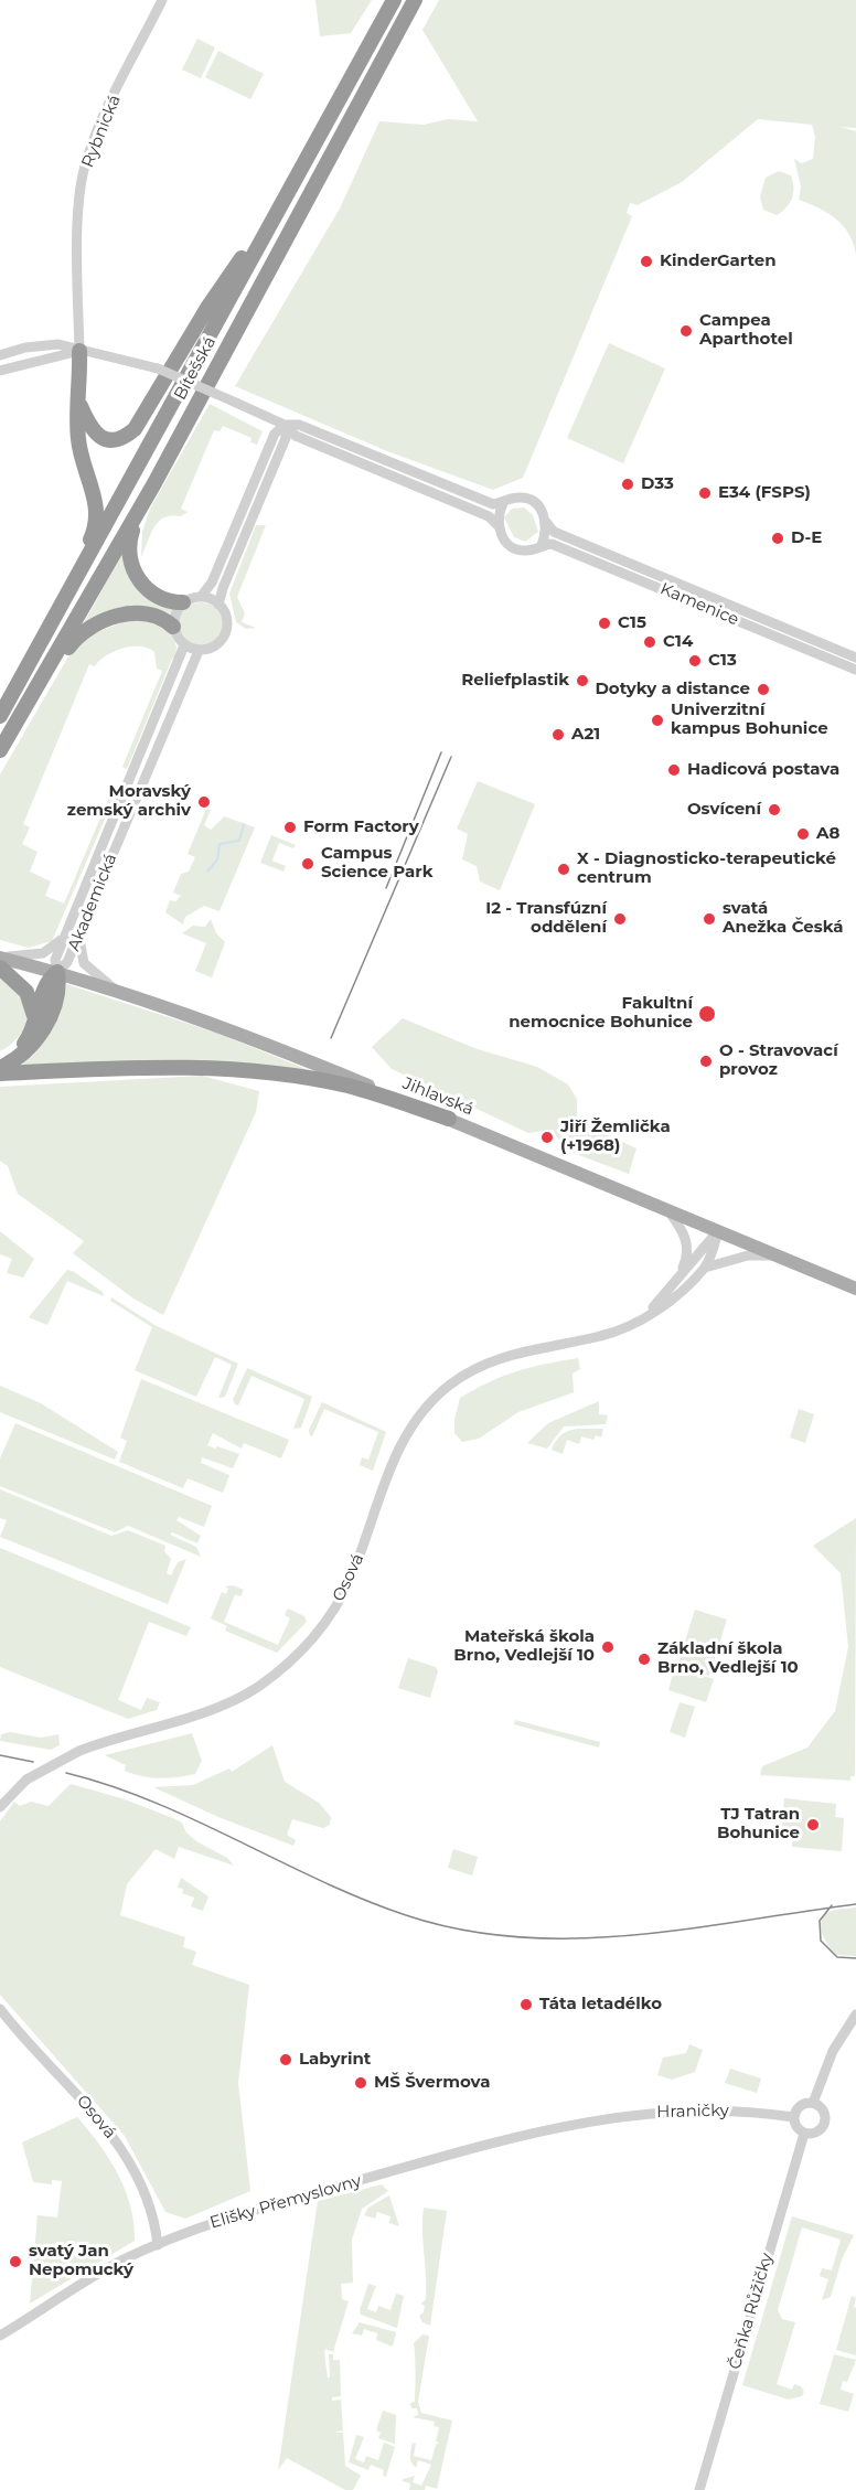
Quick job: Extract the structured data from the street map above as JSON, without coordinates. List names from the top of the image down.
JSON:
{
  "streets": {
    "highway": ["Bítešská"],
    "main road": ["Jihlavská"],
    "street": [
      "Rybnická",
      "Kamenice",
      "Akademická",
      "Osová",
      "Hraničky",
      "Elišky Přemyslovny",
      "Čeňka Růžičky"
    ]
  },
  "crossings": [
    ["Rybnická", "Kamenice"],
    ["Akademická", "Jihlavská"],
    ["Jihlavská", "Osová"],
    ["Osová", "Elišky Přemyslovny"],
    ["Hraničky", "Elišky Přemyslovny"],
    ["Hraničky", "Čeňka Růžičky"]
  ],
  "places": [
    "KinderGarten",
    "Campea Aparthotel",
    "D33",
    "E34 (FSPS)",
    "D-E",
    "C15",
    "C14",
    "C13",
    "Reliefplastik",
    "Dotyky a distance",
    "Univerzitní kampus Bohunice",
    "A21",
    "Hadicová postava",
    "Moravský zemský archiv",
    "Osvícení",
    "Form Factory",
    "A8",
    "Campus Science Park",
    "X - Diagnosticko-terapeutické centrum",
    "I2 - Transfúzní oddělení",
    "svatá Anežka Česká",
    "Fakultní nemocnice Bohunice",
    "O - Stravovací provoz",
    "Jiří Žemlička (+1968)",
    "Mateřská škola Brno, Vedlejší 10",
    "Základní škola Brno, Vedlejší 10",
    "TJ Tatran Bohunice",
    "Táta letadélko",
    "Labyrint",
    "MŠ Švermova",
    "svatý Jan Nepomucký"
  ]
}
